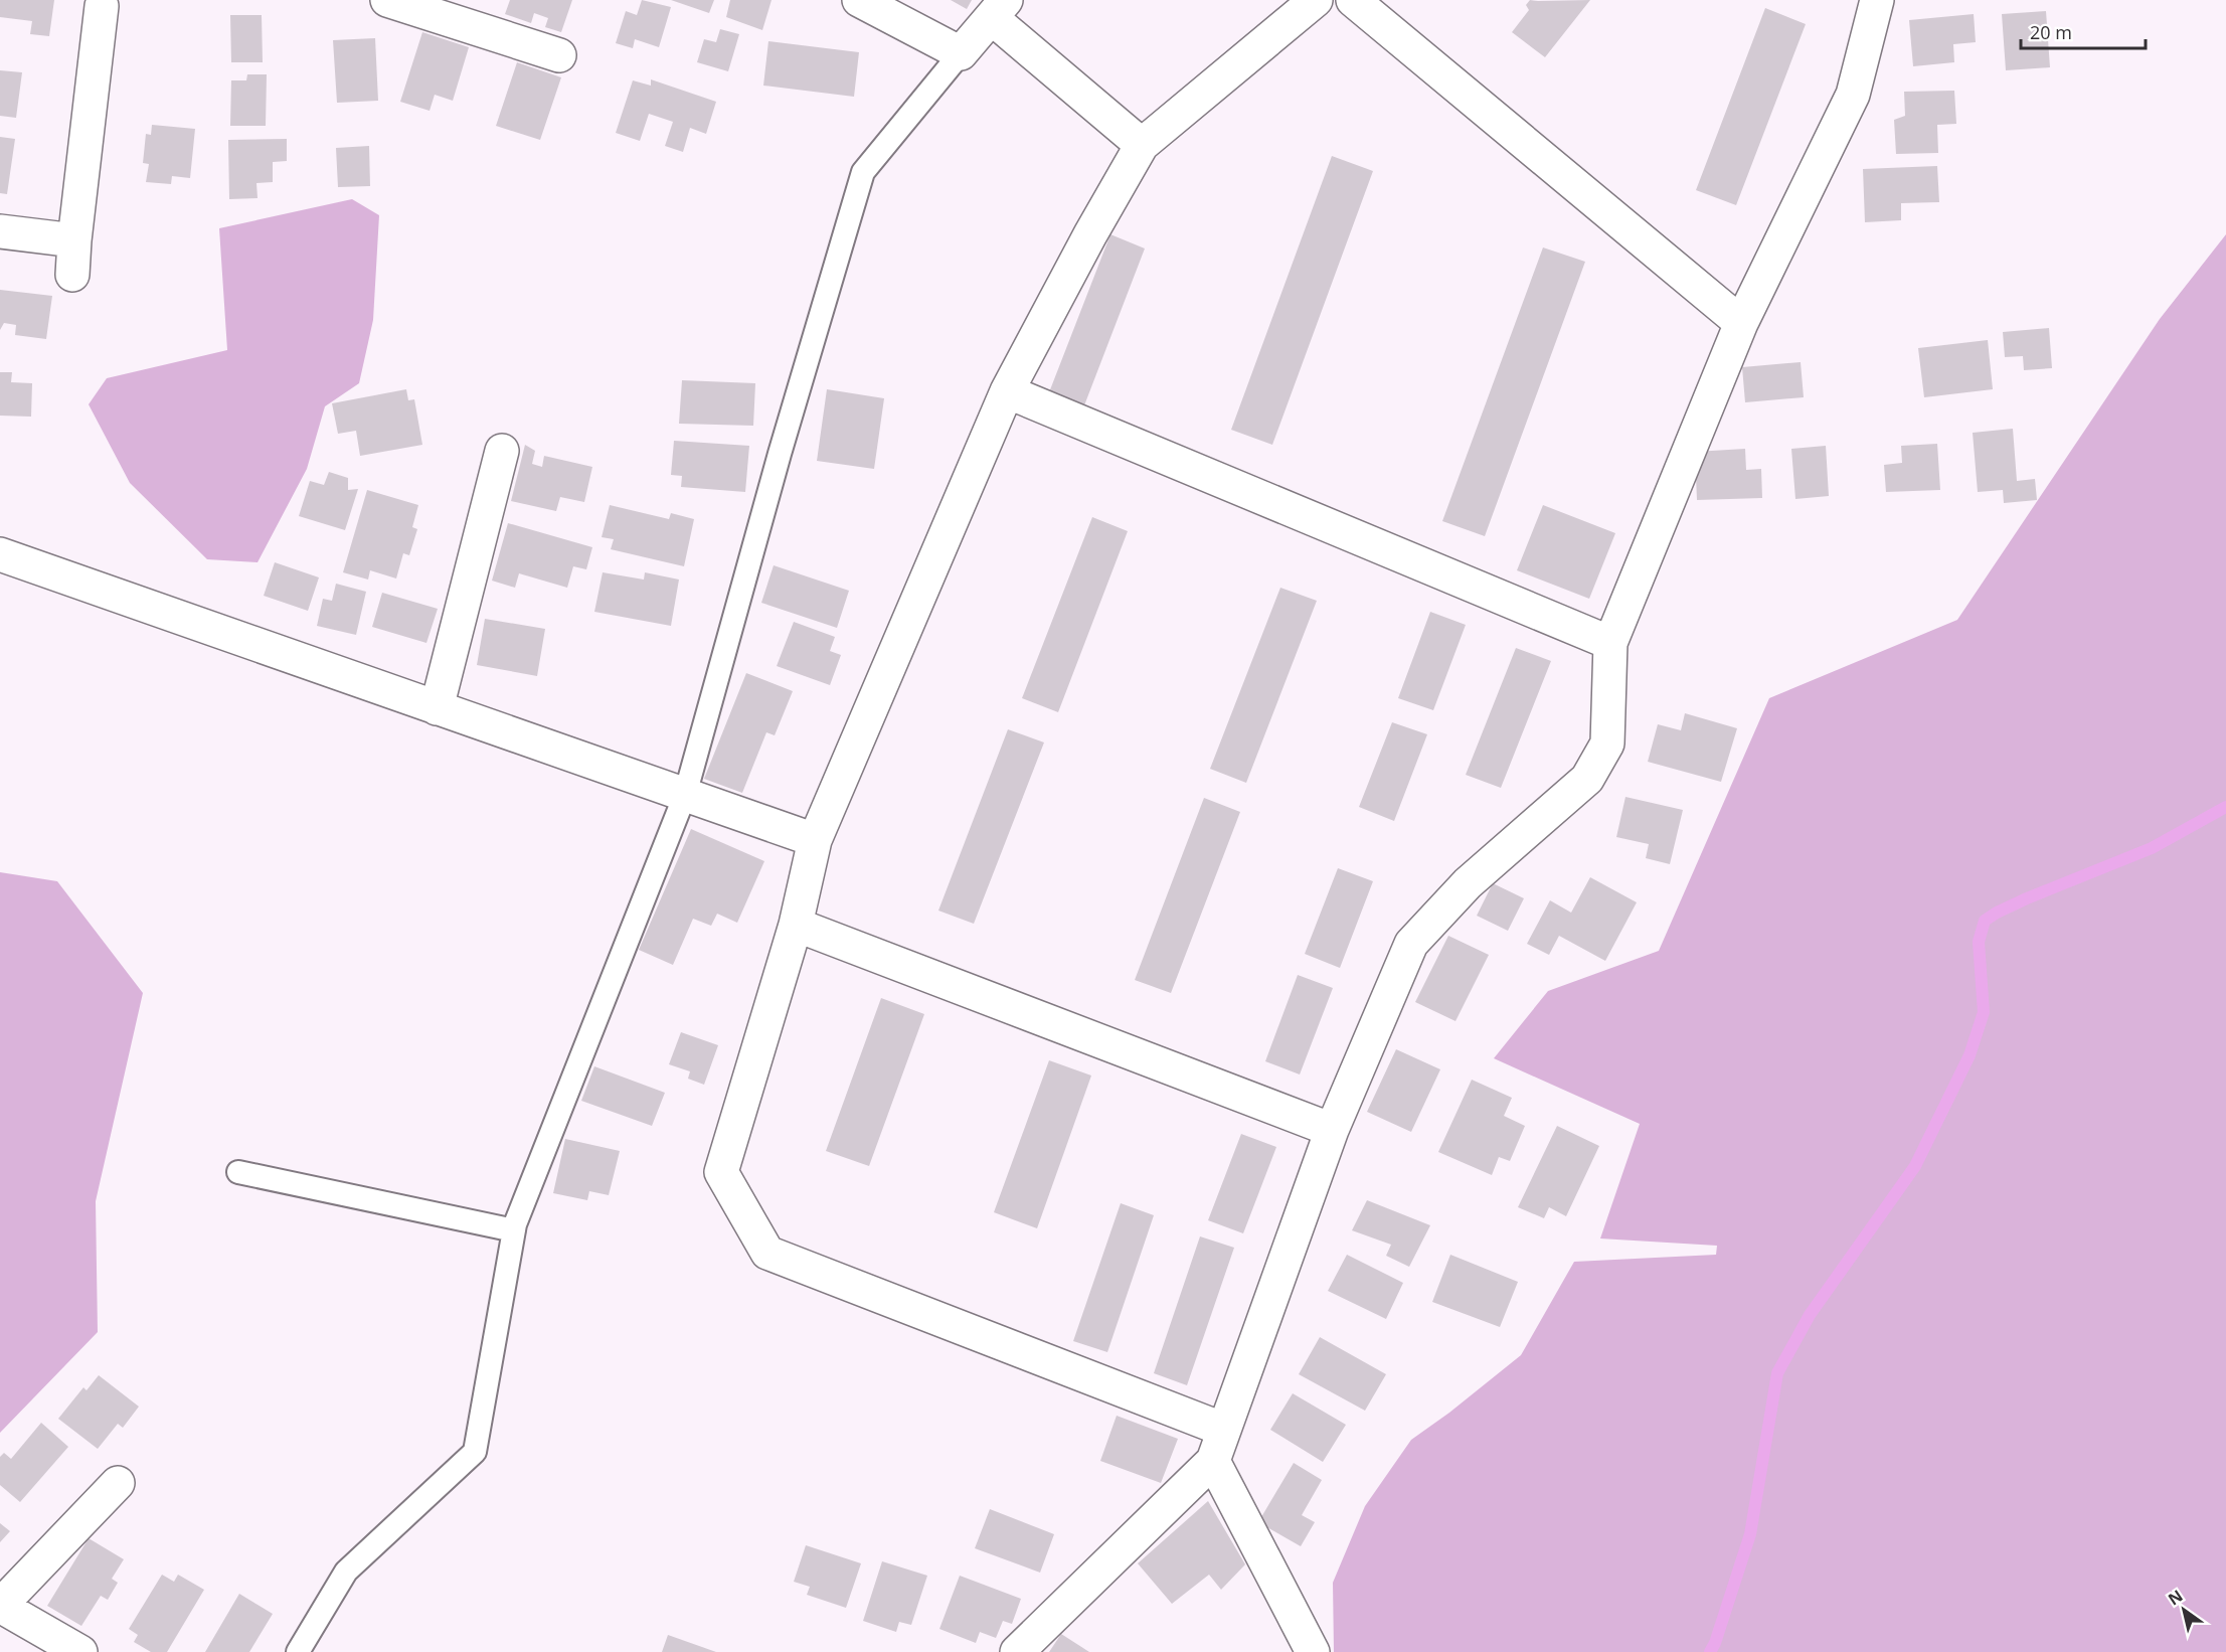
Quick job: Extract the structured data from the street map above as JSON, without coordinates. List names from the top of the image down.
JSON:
{
  "scale_bar": "20 m",
  "north": "top left"
}
